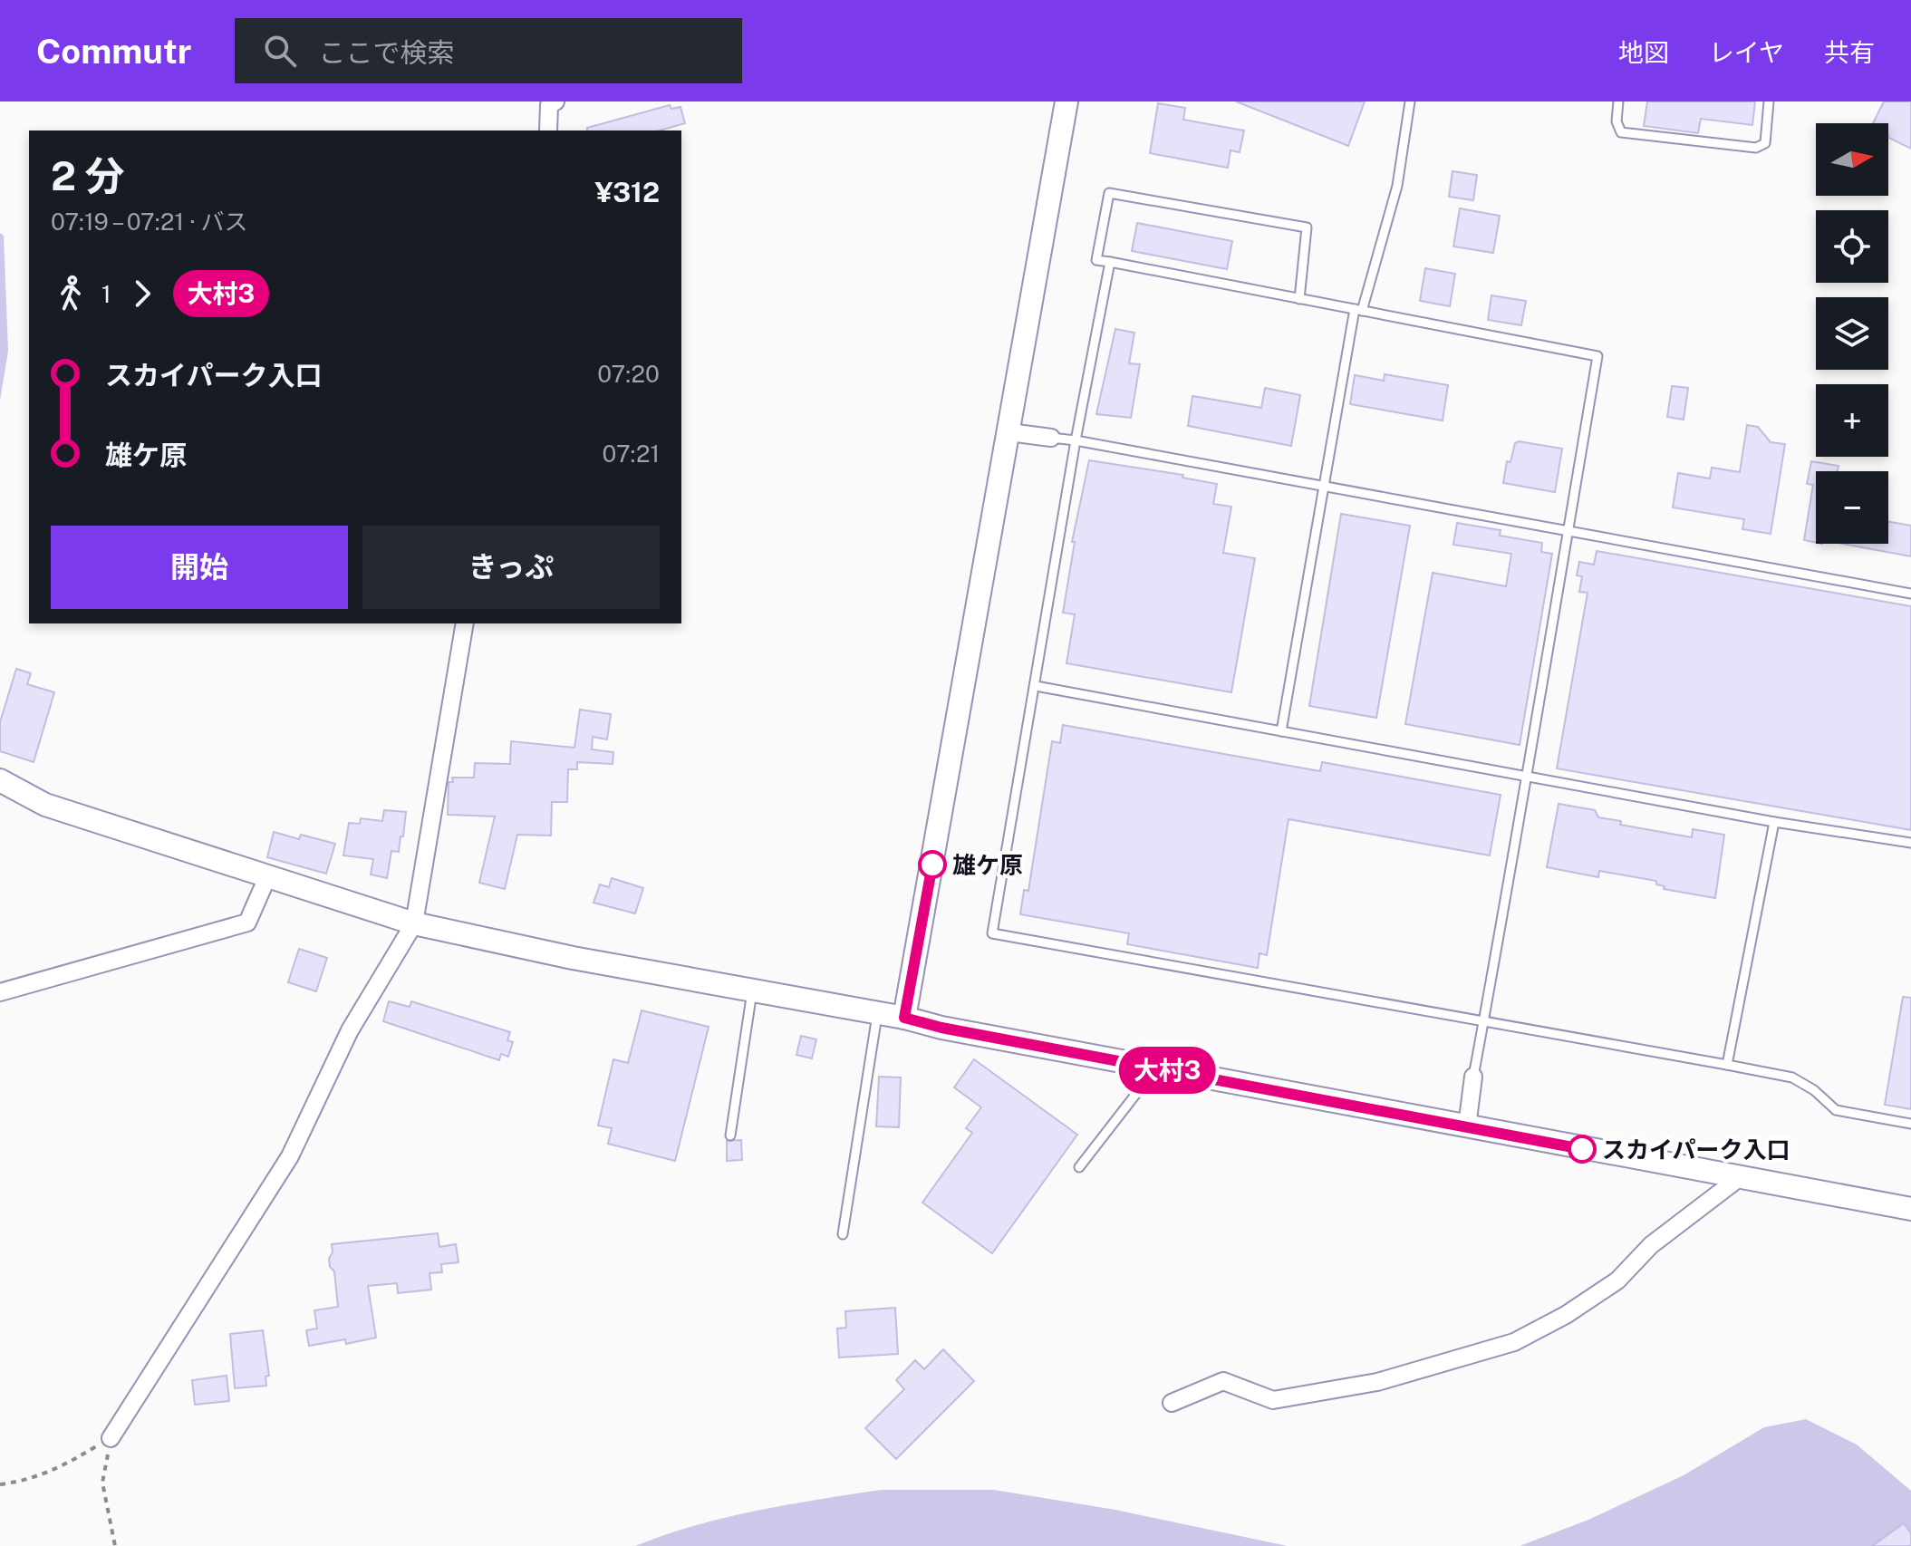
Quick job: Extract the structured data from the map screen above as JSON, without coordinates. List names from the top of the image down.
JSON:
{
  "places": ["雄ケ原", "スカイパーク入口"],
  "lines": ["bus line 大村3"],
  "north": "right",
  "page": {
    "header": "Commutr",
    "search": "ここで検索",
    "nav": ["地図", "レイヤ", "共有"],
    "on_map": "大村3",
    "map_buttons": ["+", "−"],
    "heading": ["2 分", "07:19 – 07:21 · バス", "¥312"],
    "legs": ["1", "大村3"],
    "list": [
      {
        "name": "スカイパーク入口",
        "value": "07:20"
      },
      {
        "name": "雄ケ原",
        "value": "07:21"
      }
    ],
    "buttons": ["開始", "きっぷ"]
  }
}
